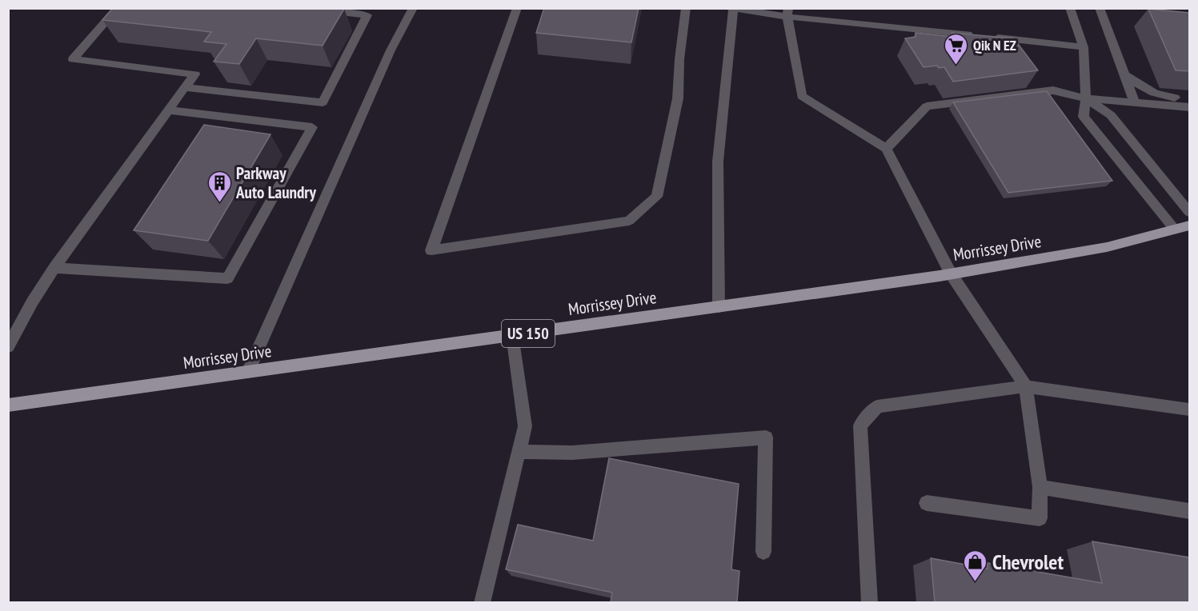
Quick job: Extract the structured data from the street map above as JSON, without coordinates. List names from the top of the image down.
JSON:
{
  "streets": {
    "main road": ["Morrissey Drive", "US 150"]
  },
  "places": {
    "supermarket": ["Qik N EZ"],
    "building": ["Parkway Auto Laundry"],
    "shop": ["Chevrolet"]
  }
}
